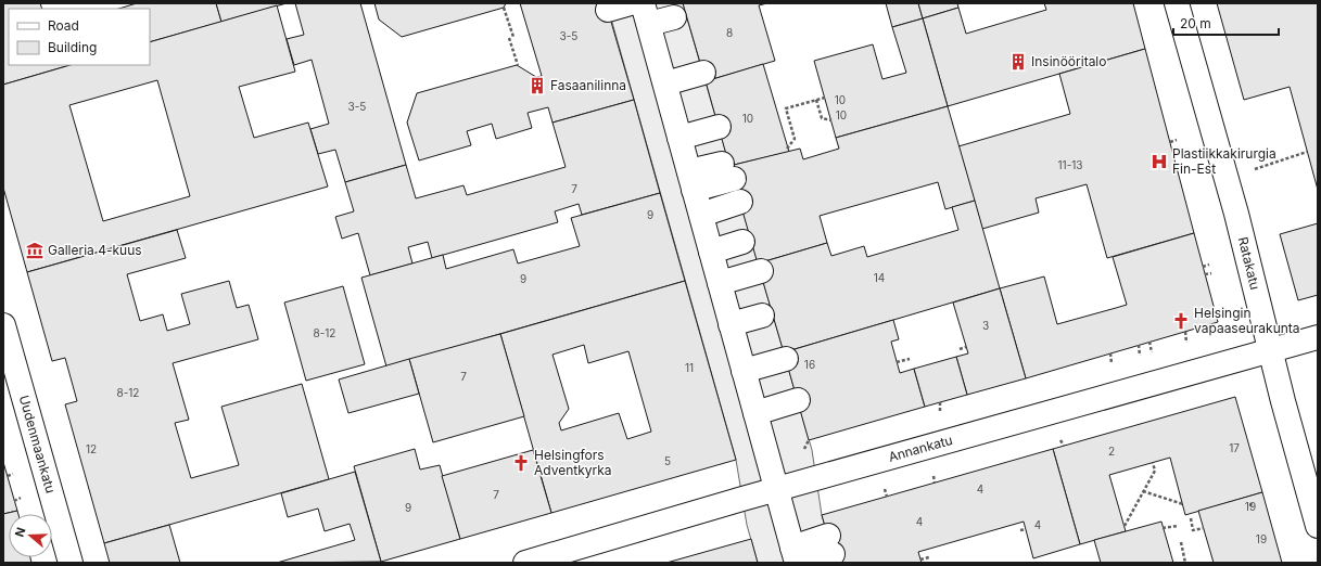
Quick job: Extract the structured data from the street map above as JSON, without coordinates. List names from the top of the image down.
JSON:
{
  "streets": {
    "street": ["Ratakatu", "Uudenmaankatu", "Annankatu"]
  },
  "crossings": [
    ["Ratakatu", "Annankatu"]
  ],
  "places": {
    "building": ["Insinööritalo", "Fasaanilinna"],
    "hospital": ["Plastiikkakirurgia Fin-Est"],
    "museum": ["Galleria 4-kuus"],
    "church": ["Helsingin vapaaseurakunta", "Helsingfors Adventkyrka"]
  },
  "house_numbers": [
    "8",
    "3-5",
    "10",
    "3-5",
    "10",
    "10",
    "11-13",
    "7",
    "9",
    "14",
    "9",
    "3",
    "8-12",
    "16",
    "11",
    "7",
    "8-12",
    "17",
    "12",
    "2",
    "5",
    "4",
    "7",
    "19",
    "9",
    "4",
    "4",
    "19"
  ],
  "legend": ["Road", "Building"],
  "scale_bar": "20 m",
  "north": "left"
}
